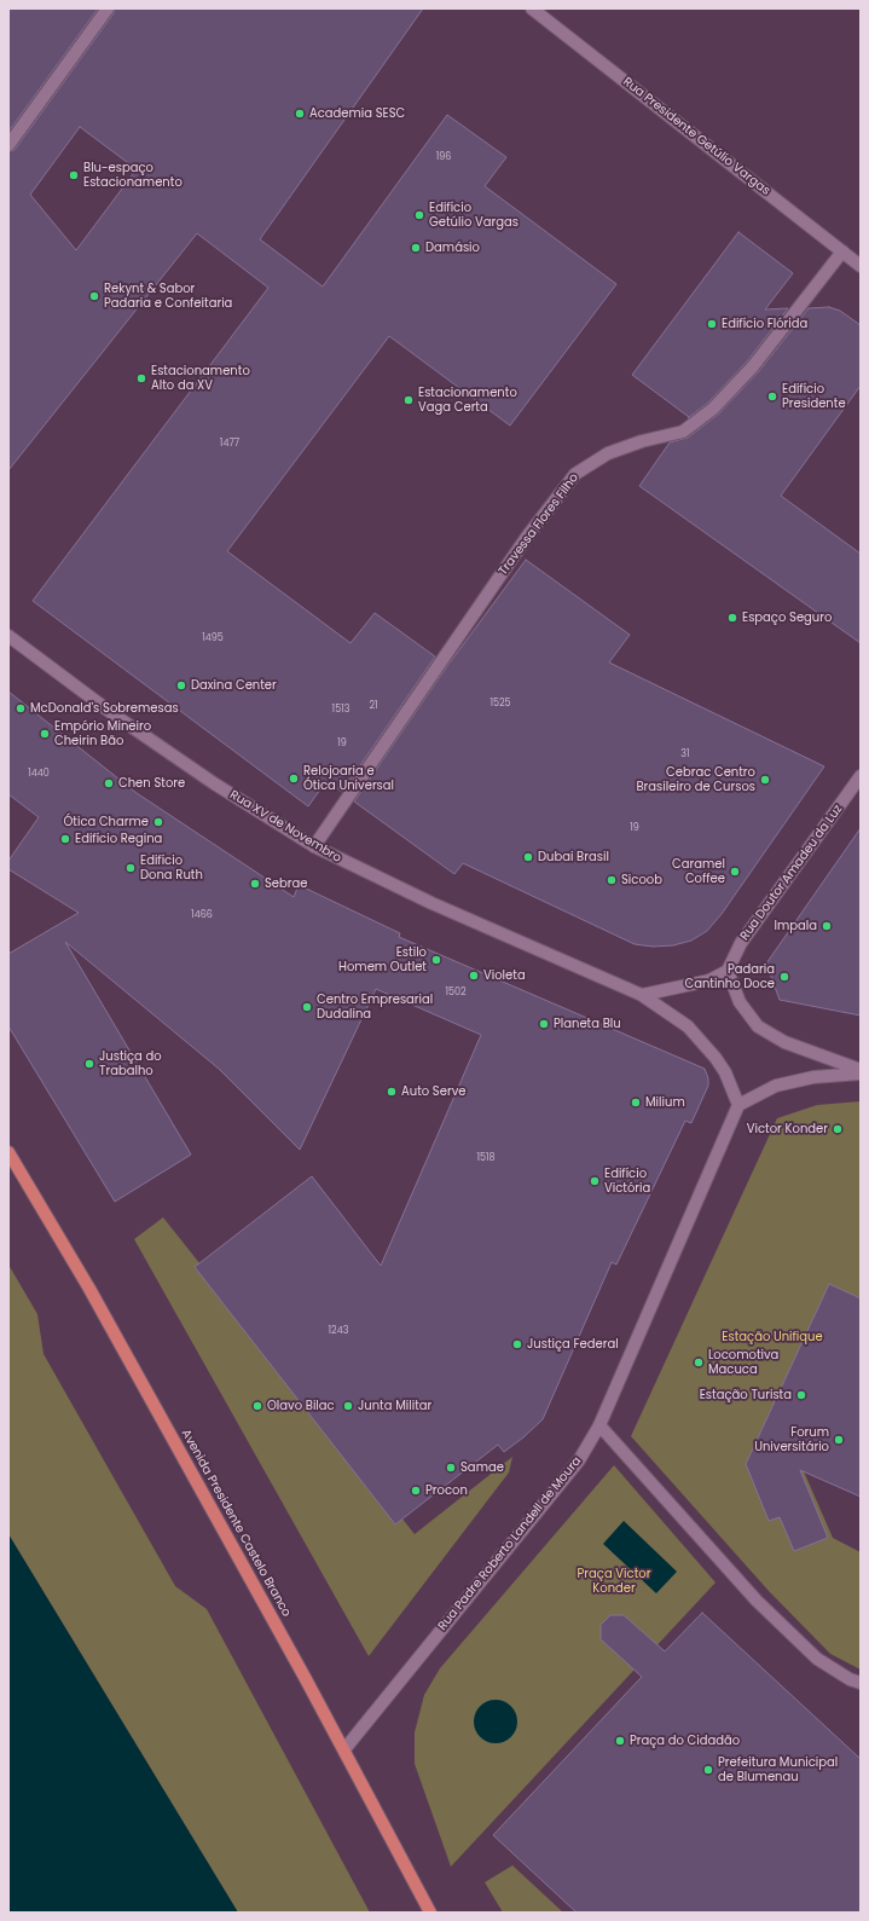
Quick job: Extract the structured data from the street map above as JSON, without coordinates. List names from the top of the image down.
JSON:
{
  "streets": {
    "main road": ["Avenida Presidente Castelo Branco"],
    "street": [
      "Rua Presidente Getúlio Vargas",
      "Travessa Flores Filho",
      "Rua XV de Novembro",
      "Rua Doutor Amadeu da Luz",
      "Rua Padre Roberto Landell de Moura"
    ]
  },
  "crossings": [
    ["Rua Presidente Getúlio Vargas", "Travessa Flores Filho"],
    ["Travessa Flores Filho", "Rua XV de Novembro"],
    ["Rua XV de Novembro", "Rua Padre Roberto Landell de Moura"],
    ["Avenida Presidente Castelo Branco", "Rua Padre Roberto Landell de Moura"]
  ],
  "parks": ["Estação Unifique", "Praça Victor Konder"],
  "places": [
    "Academia SESC",
    "Blu-espaço Estacionamento",
    "Edifício Getúlio Vargas",
    "Damásio",
    "Rekynt & Sabor Padaria e Confeitaria",
    "Edifício Flórida",
    "Estacionamento Alto da XV",
    "Edifício Presidente",
    "Estacionamento Vaga Certa",
    "Espaço Seguro",
    "Daxina Center",
    "McDonald's Sobremesas",
    "Empório Mineiro Cheirin Bão",
    "Relojoaria e Ótica Universal",
    "Cebrac Centro Brasileiro de Cursos",
    "Chen Store",
    "Ótica Charme",
    "Edifício Regina",
    "Dubai Brasil",
    "Edifício Dona Ruth",
    "Caramel Coffee",
    "Sicoob",
    "Sebrae",
    "Impala",
    "Estilo Homem Outlet",
    "Violeta",
    "Padaria Cantinho Doce",
    "Centro Empresarial Dudalina",
    "Planeta Blu",
    "Justiça do Trabalho",
    "Auto Serve",
    "Milium",
    "Victor Konder",
    "Edifício Victória",
    "Justiça Federal",
    "Locomotiva Macuca",
    "Estação Turista",
    "Olavo Bilac",
    "Junta Militar",
    "Forum Universitário",
    "Samae",
    "Procon",
    "Praça do Cidadão",
    "Prefeitura Municipal de Blumenau"
  ],
  "house_numbers": [
    "196",
    "1477",
    "1495",
    "1525",
    "21",
    "1513",
    "19",
    "31",
    "1440",
    "19",
    "1466",
    "1502",
    "1518",
    "1243"
  ]
}
